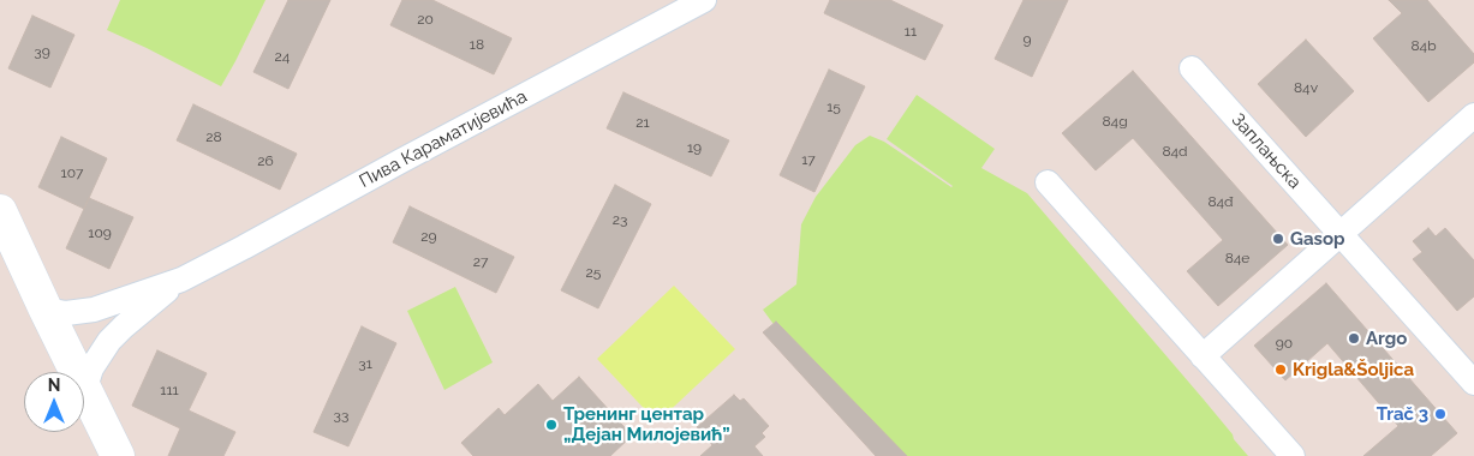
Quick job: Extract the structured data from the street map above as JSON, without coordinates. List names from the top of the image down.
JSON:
{
  "streets": {
    "street": ["Пива Караматијевића", "Заплањска"]
  },
  "places": [
    "Gasop",
    "Argo",
    "Krigla&Šoljica",
    "Trač 3",
    "Тренинг центар „Дејан Милојевић”"
  ],
  "house_numbers": [
    "20",
    "11",
    "9",
    "18",
    "84b",
    "39",
    "24",
    "84v",
    "15",
    "84g",
    "21",
    "28",
    "19",
    "84d",
    "17",
    "26",
    "107",
    "84đ",
    "23",
    "109",
    "29",
    "84e",
    "27",
    "25",
    "90",
    "31",
    "111",
    "33"
  ],
  "north": "top"
}
